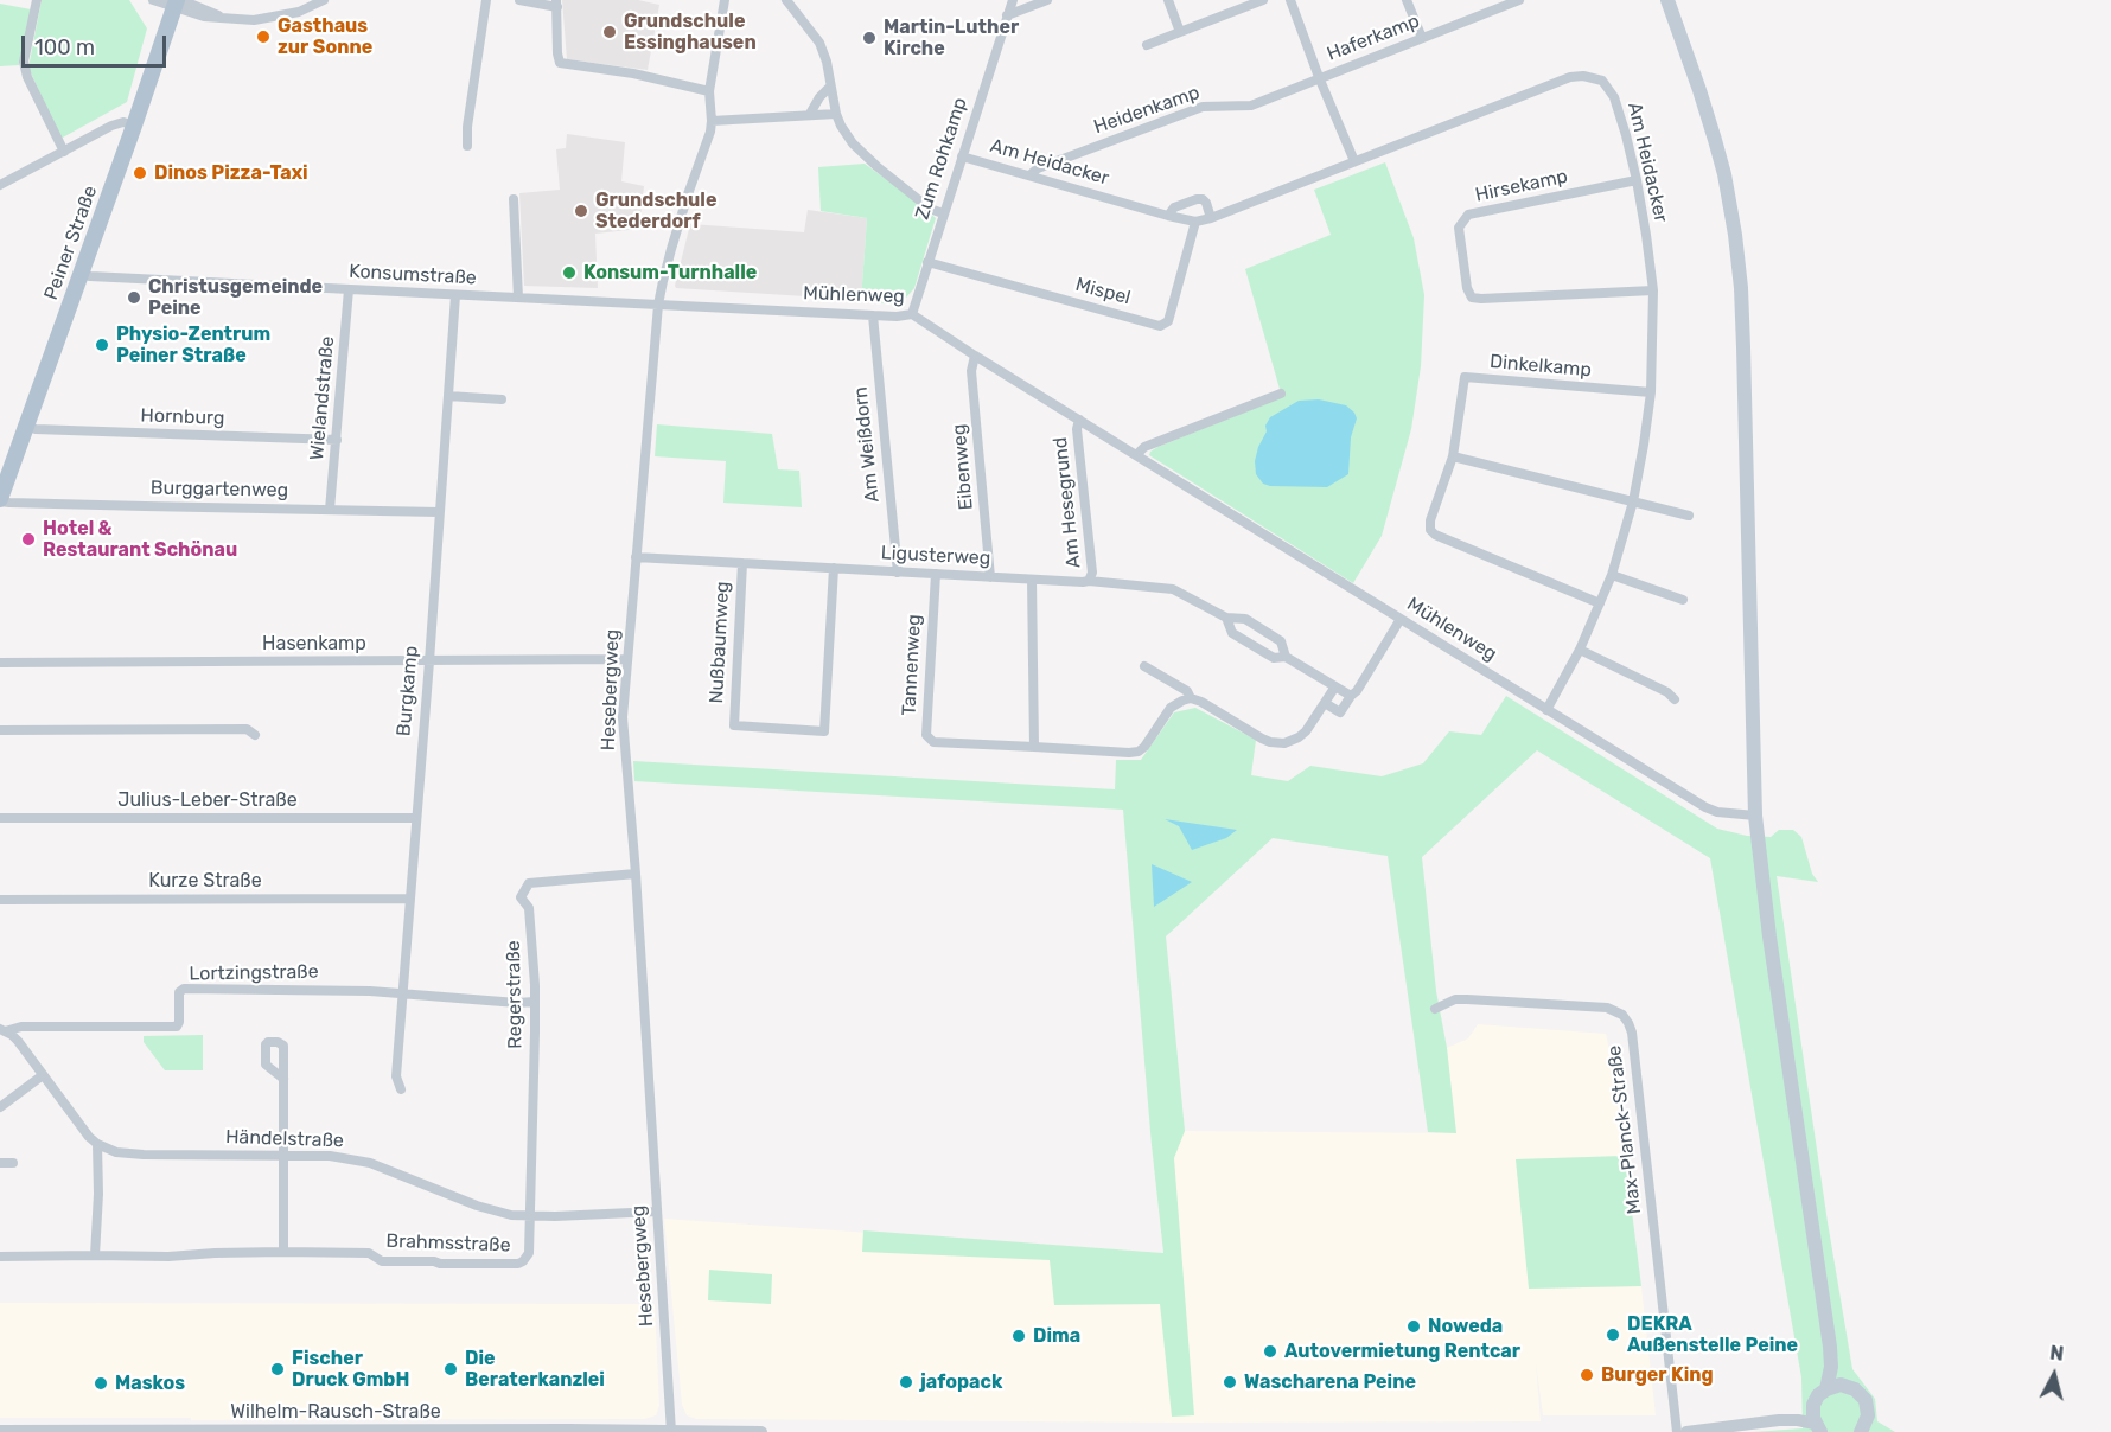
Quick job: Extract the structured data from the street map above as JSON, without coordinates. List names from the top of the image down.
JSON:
{
  "streets": {
    "main road": ["Peiner Straße"],
    "street": [
      "Haferkamp",
      "Heidenkamp",
      "Zum Rohkamp",
      "Am Heidacker",
      "Hirsekamp",
      "Konsumstraße",
      "Mispel",
      "Mühlenweg",
      "Dinkelkamp",
      "Wielandstraße",
      "Hornburg",
      "Am Weißdorn",
      "Eibenweg",
      "Burggartenweg",
      "Am Hesegrund",
      "Ligusterweg",
      "Nußbaumweg",
      "Hasenkamp",
      "Tannenweg",
      "Hesebergweg",
      "Burgkamp",
      "Julius-Leber-Straße",
      "Kurze Straße",
      "Lortzingstraße",
      "Regerstraße",
      "Max-Planck-Straße",
      "Händelstraße",
      "Brahmsstraße",
      "Wilhelm-Rausch-Straße"
    ]
  },
  "crossings": [
    ["Haferkamp", "Heidenkamp"],
    ["Heidenkamp", "Am Heidacker"],
    ["Zum Rohkamp", "Am Heidacker"],
    ["Zum Rohkamp", "Mispel"],
    ["Zum Rohkamp", "Mühlenweg"],
    ["Am Heidacker", "Hirsekamp"],
    ["Am Heidacker", "Mispel"],
    ["Am Heidacker", "Mühlenweg"],
    ["Am Heidacker", "Dinkelkamp"],
    ["Peiner Straße", "Konsumstraße"],
    ["Peiner Straße", "Hornburg"],
    ["Peiner Straße", "Burggartenweg"],
    ["Konsumstraße", "Mühlenweg"],
    ["Konsumstraße", "Wielandstraße"],
    ["Konsumstraße", "Hesebergweg"],
    ["Konsumstraße", "Burgkamp"],
    ["Mühlenweg", "Am Weißdorn"],
    ["Mühlenweg", "Eibenweg"],
    ["Mühlenweg", "Am Hesegrund"],
    ["Mühlenweg", "Hesebergweg"],
    ["Wielandstraße", "Hornburg"],
    ["Wielandstraße", "Burggartenweg"],
    ["Am Weißdorn", "Ligusterweg"],
    ["Eibenweg", "Ligusterweg"],
    ["Burggartenweg", "Burgkamp"],
    ["Am Hesegrund", "Ligusterweg"],
    ["Ligusterweg", "Nußbaumweg"],
    ["Ligusterweg", "Tannenweg"],
    ["Ligusterweg", "Hesebergweg"],
    ["Hasenkamp", "Hesebergweg"],
    ["Hasenkamp", "Burgkamp"],
    ["Hesebergweg", "Regerstraße"],
    ["Hesebergweg", "Händelstraße"],
    ["Hesebergweg", "Wilhelm-Rausch-Straße"],
    ["Burgkamp", "Julius-Leber-Straße"],
    ["Burgkamp", "Kurze Straße"],
    ["Burgkamp", "Lortzingstraße"],
    ["Lortzingstraße", "Regerstraße"],
    ["Regerstraße", "Händelstraße"],
    ["Regerstraße", "Brahmsstraße"],
    ["Händelstraße", "Brahmsstraße"]
  ],
  "places": [
    "Grundschule Essinghausen",
    "Gasthaus zur Sonne",
    "Martin-Luther Kirche",
    "Dinos Pizza-Taxi",
    "Grundschule Stederdorf",
    "Konsum-Turnhalle",
    "Christusgemeinde Peine",
    "Physio-Zentrum Peiner Straße",
    "Hotel & Restaurant Schönau",
    "Noweda",
    "DEKRA Außenstelle Peine",
    "Dima",
    "Autovermietung Rentcar",
    "Fischer Druck GmbH",
    "Die Beraterkanzlei",
    "Burger King",
    "jafopack",
    "Wascharena Peine",
    "Maskos"
  ],
  "scale_bar": "100 m",
  "north": "top"
}
